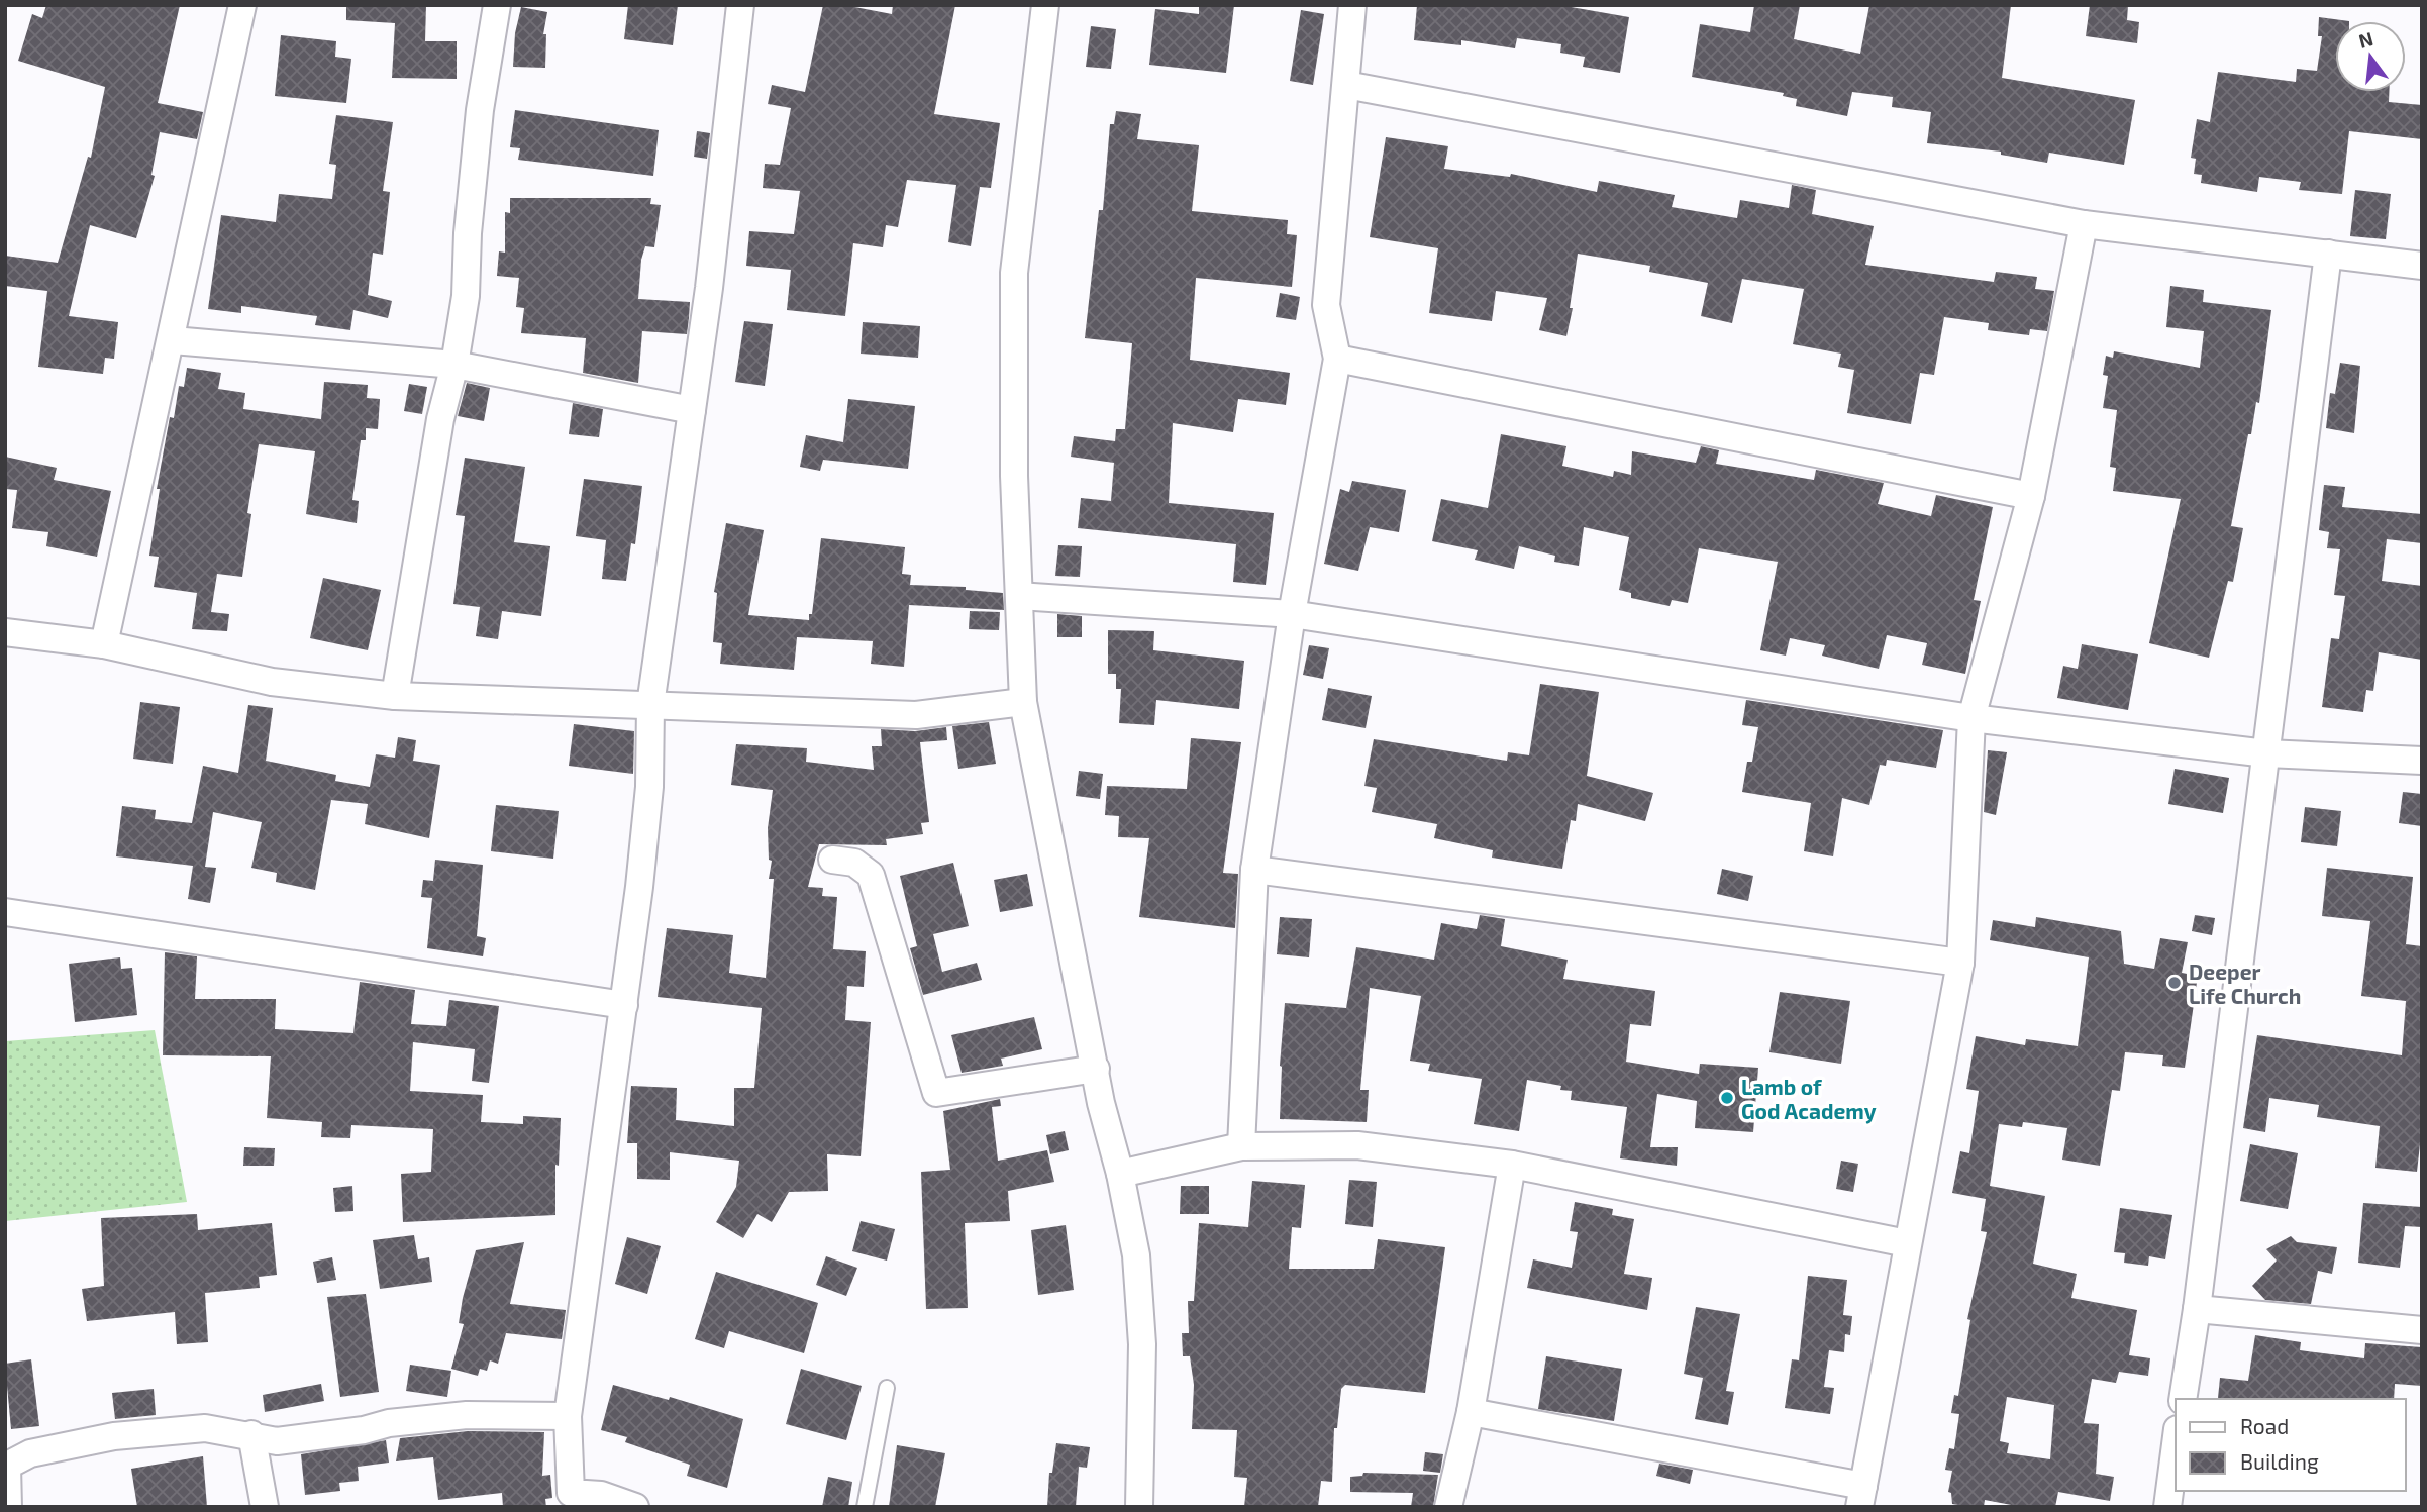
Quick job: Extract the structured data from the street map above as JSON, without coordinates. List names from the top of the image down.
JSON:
{
  "places": ["Deeper Life Church", "Lamb of God Academy"],
  "legend": ["Road", "Building"],
  "north": "top"
}
